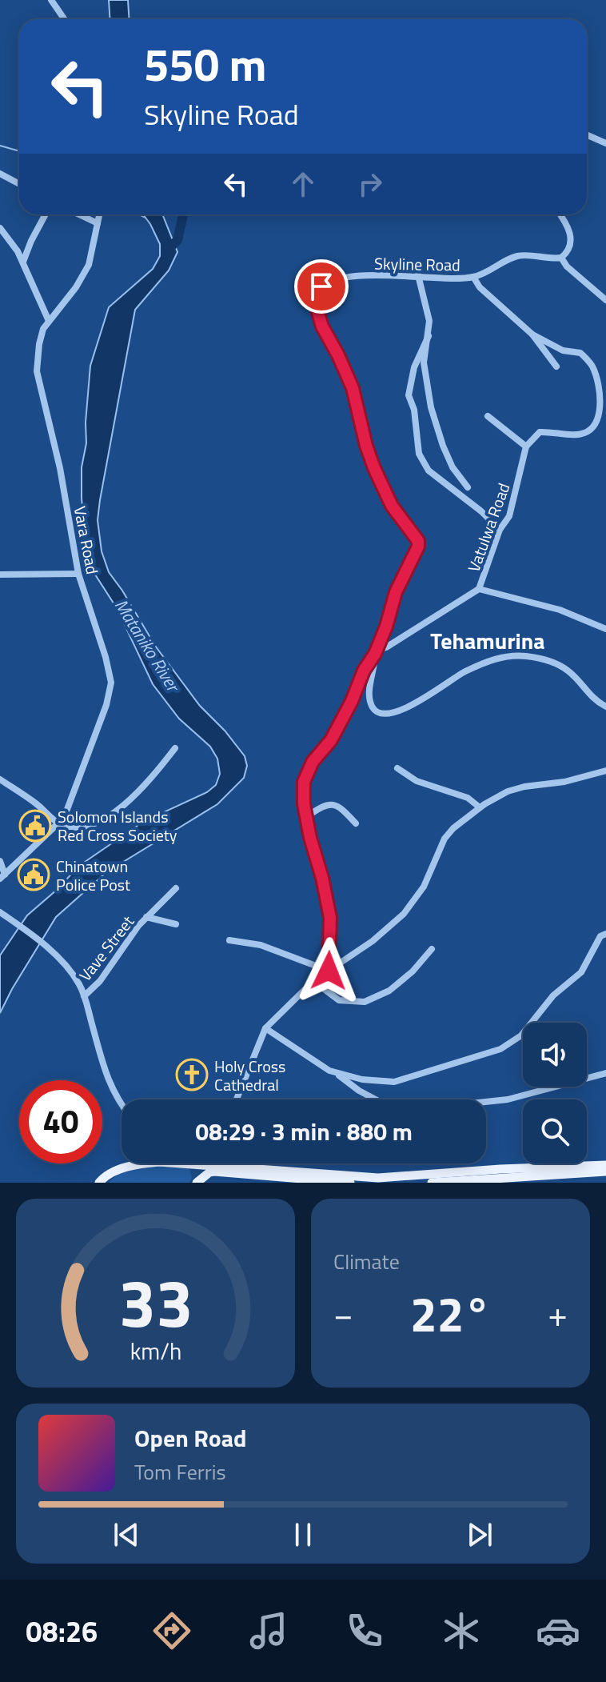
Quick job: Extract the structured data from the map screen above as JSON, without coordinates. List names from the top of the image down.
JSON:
{
  "streets": {
    "street": [
      "Skyline Road",
      "Vatulwa Road",
      "Vara Road",
      "Vave Street"
    ]
  },
  "districts": ["Tehamurina"],
  "water": ["Mataniko River"],
  "places": {
    "public building": ["Solomon Islands Red Cross Society", "Chinatown Police Post"],
    "church": ["Holy Cross Cathedral"]
  },
  "page": {
    "turn": ["550 m", "Skyline Road"],
    "limit": "40",
    "trip": "08:29 · 3 min · 880 m",
    "tile": "Climate",
    "heat": ["−", "22°", "+"],
    "song": ["Open Road", "Tom Ferris"],
    "tabs": "08:26",
    "gauge": ["33", "km/h"]
  }
}
